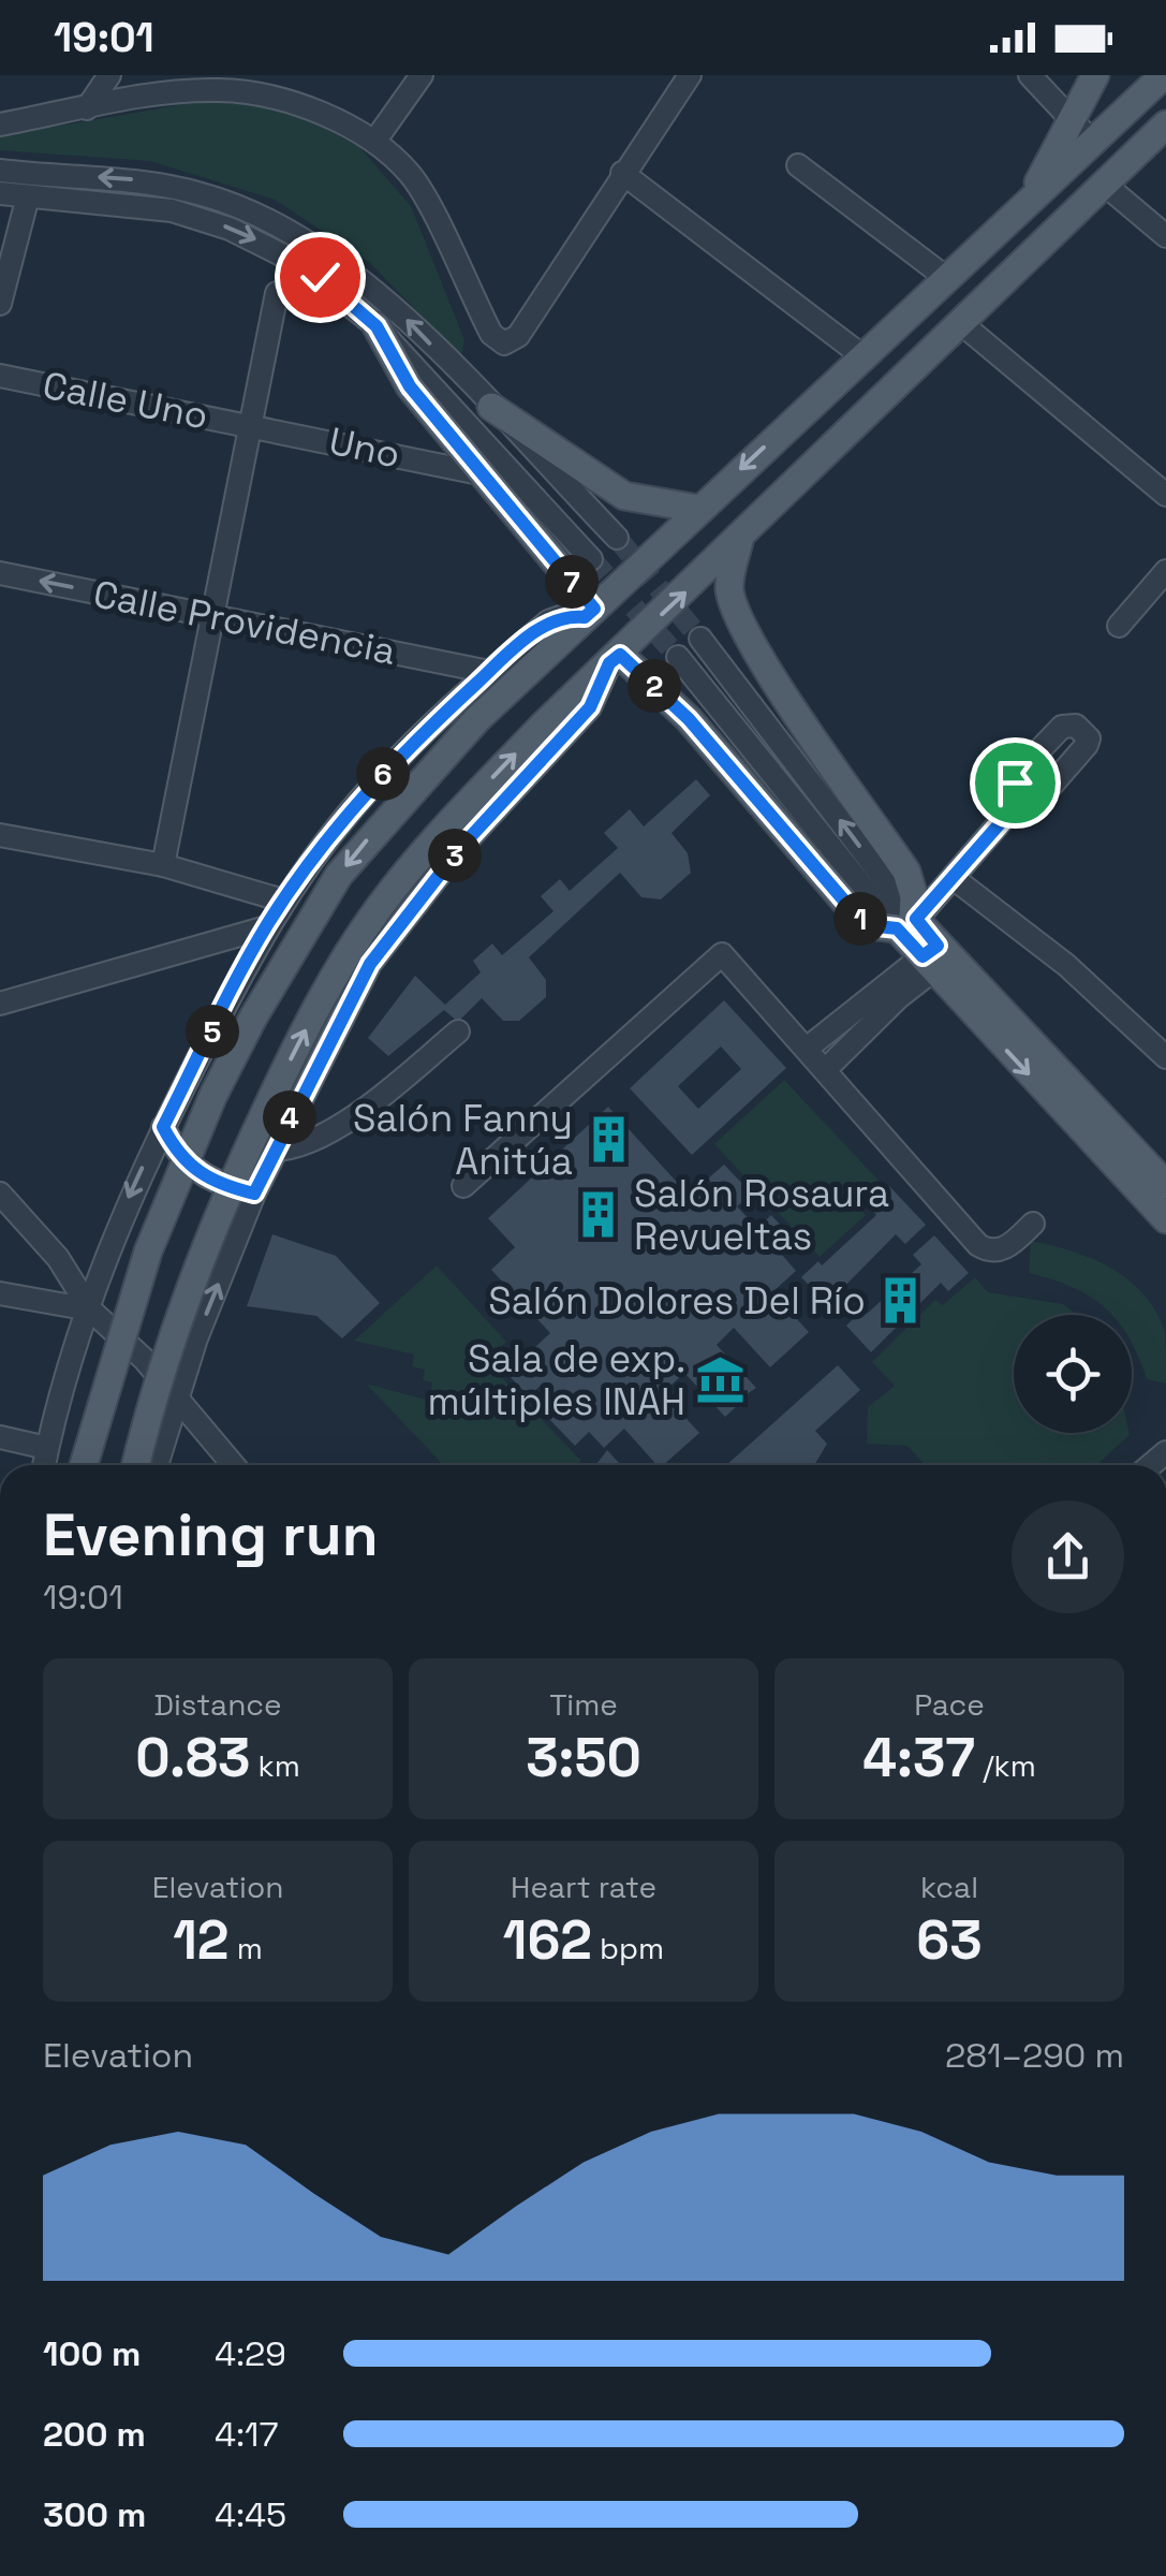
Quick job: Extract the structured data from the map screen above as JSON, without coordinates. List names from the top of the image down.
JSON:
{
  "streets": {
    "street": ["Calle Uno", "Uno", "Calle Providencia"]
  },
  "crossings": [
    ["Calle Uno", "Uno"]
  ],
  "one_way": ["Calle Providencia"],
  "places": {
    "building": ["Salón Fanny Anitúa", "Salón Rosaura Revueltas", "Salón Dolores Del Río"],
    "museum": ["Sala de exp. múltiples INAH"]
  },
  "page": {
    "status": "19:01",
    "pins": [
      "7",
      "2",
      "6",
      "3",
      "1",
      "5",
      "4"
    ],
    "heading": ["Evening run", "19:01"],
    "stats": [
      ["Distance", "0.83 km"],
      ["Time", "3:50"],
      ["Pace", "4:37 /km"],
      ["Elevation", "12 m"],
      ["Heart rate", "162 bpm"],
      ["kcal", "63"]
    ],
    "chart": ["Elevation", "281–290 m"],
    "list": [
      {
        "name": "100 m",
        "note": "4:29"
      },
      {
        "name": "200 m",
        "note": "4:17"
      },
      {
        "name": "300 m",
        "note": "4:45"
      }
    ]
  }
}
